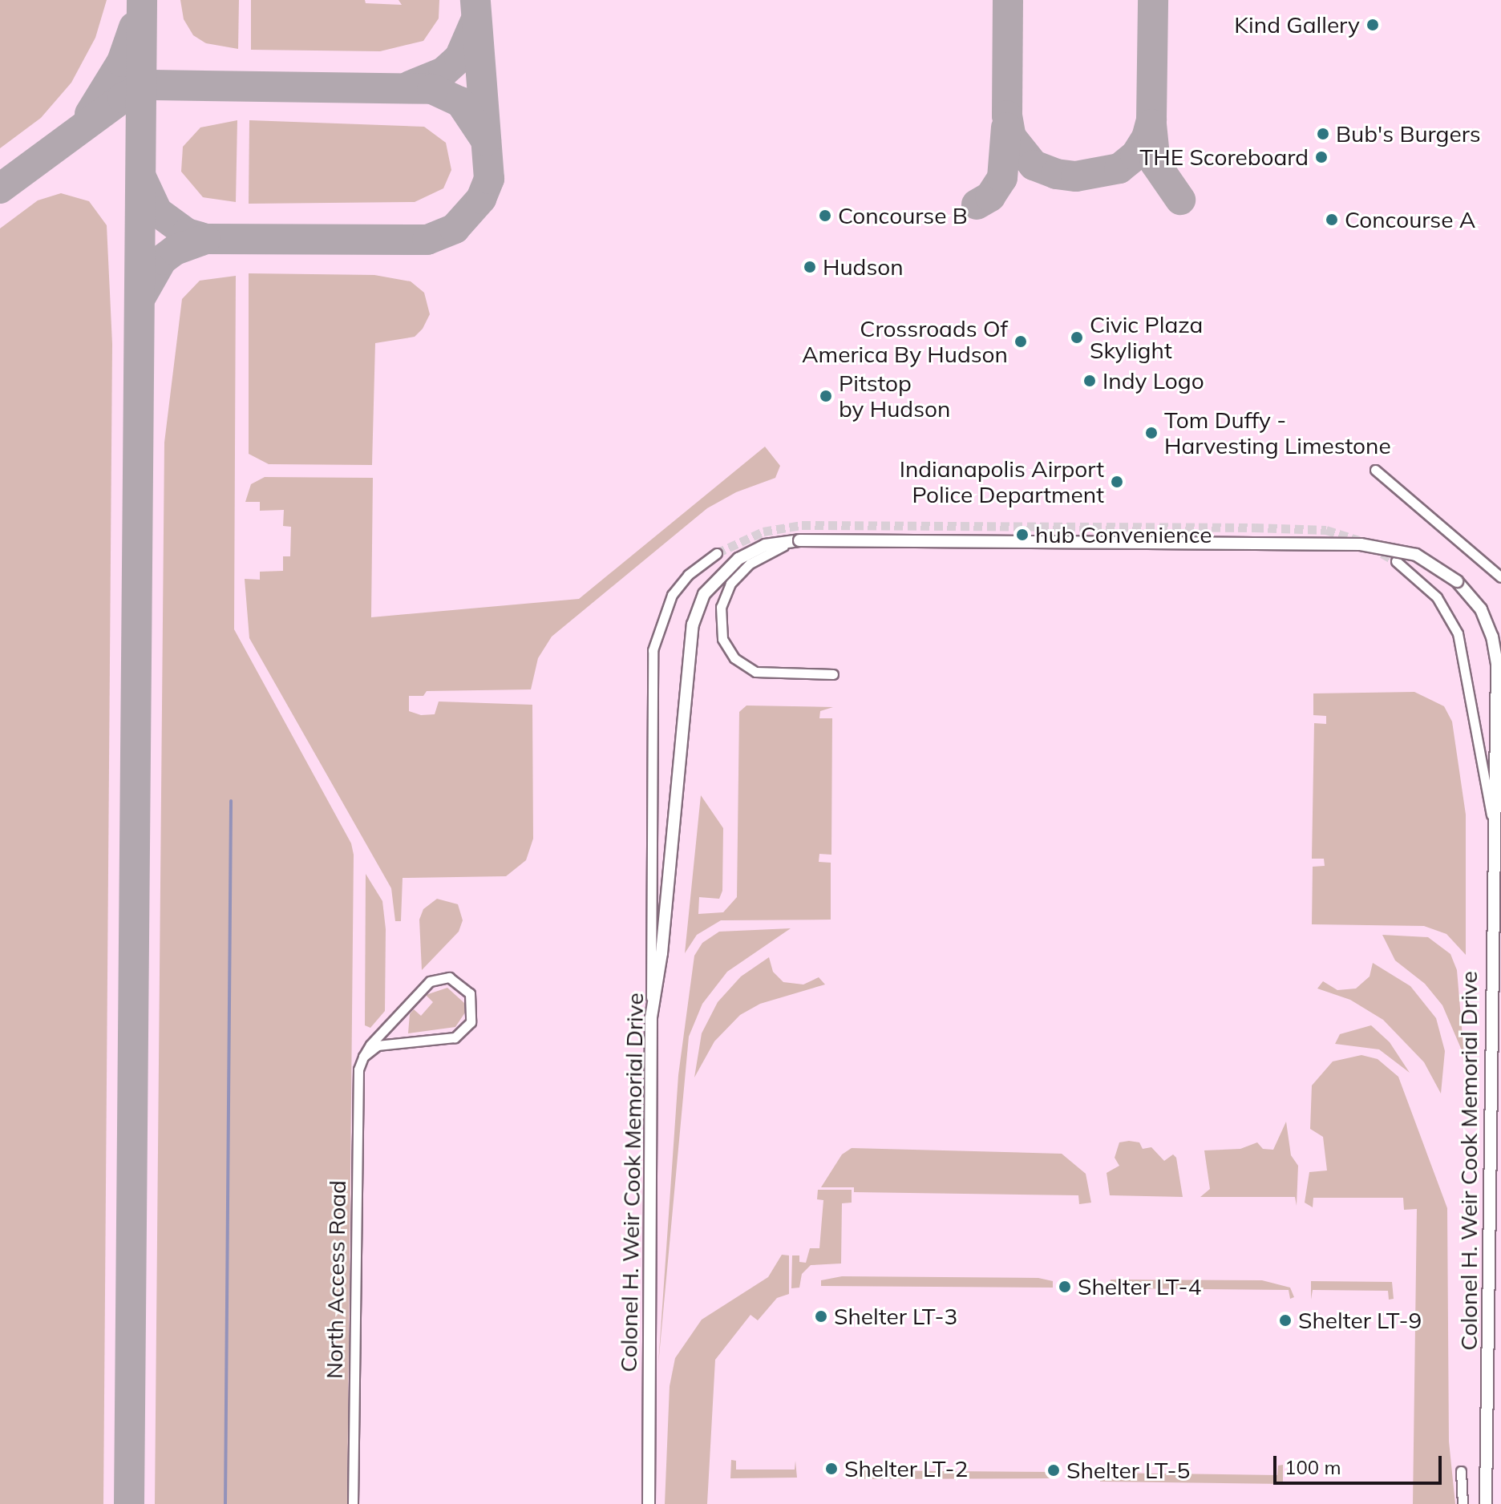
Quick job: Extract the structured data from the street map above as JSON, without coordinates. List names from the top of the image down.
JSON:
{
  "streets": {
    "street": ["Colonel H. Weir Cook Memorial Drive", "North Access Road"]
  },
  "places": [
    "Kind Gallery",
    "Bub's Burgers",
    "THE Scoreboard",
    "Concourse B",
    "Concourse A",
    "Hudson",
    "Civic Plaza Skylight",
    "Crossroads Of America By Hudson",
    "Indy Logo",
    "Pitstop by Hudson",
    "Tom Duffy - Harvesting Limestone",
    "Indianapolis Airport Police Department",
    "hub Convenience",
    "Shelter LT-4",
    "Shelter LT-3",
    "Shelter LT-9",
    "Shelter LT-2",
    "Shelter LT-5"
  ],
  "scale_bar": "100 m"
}
